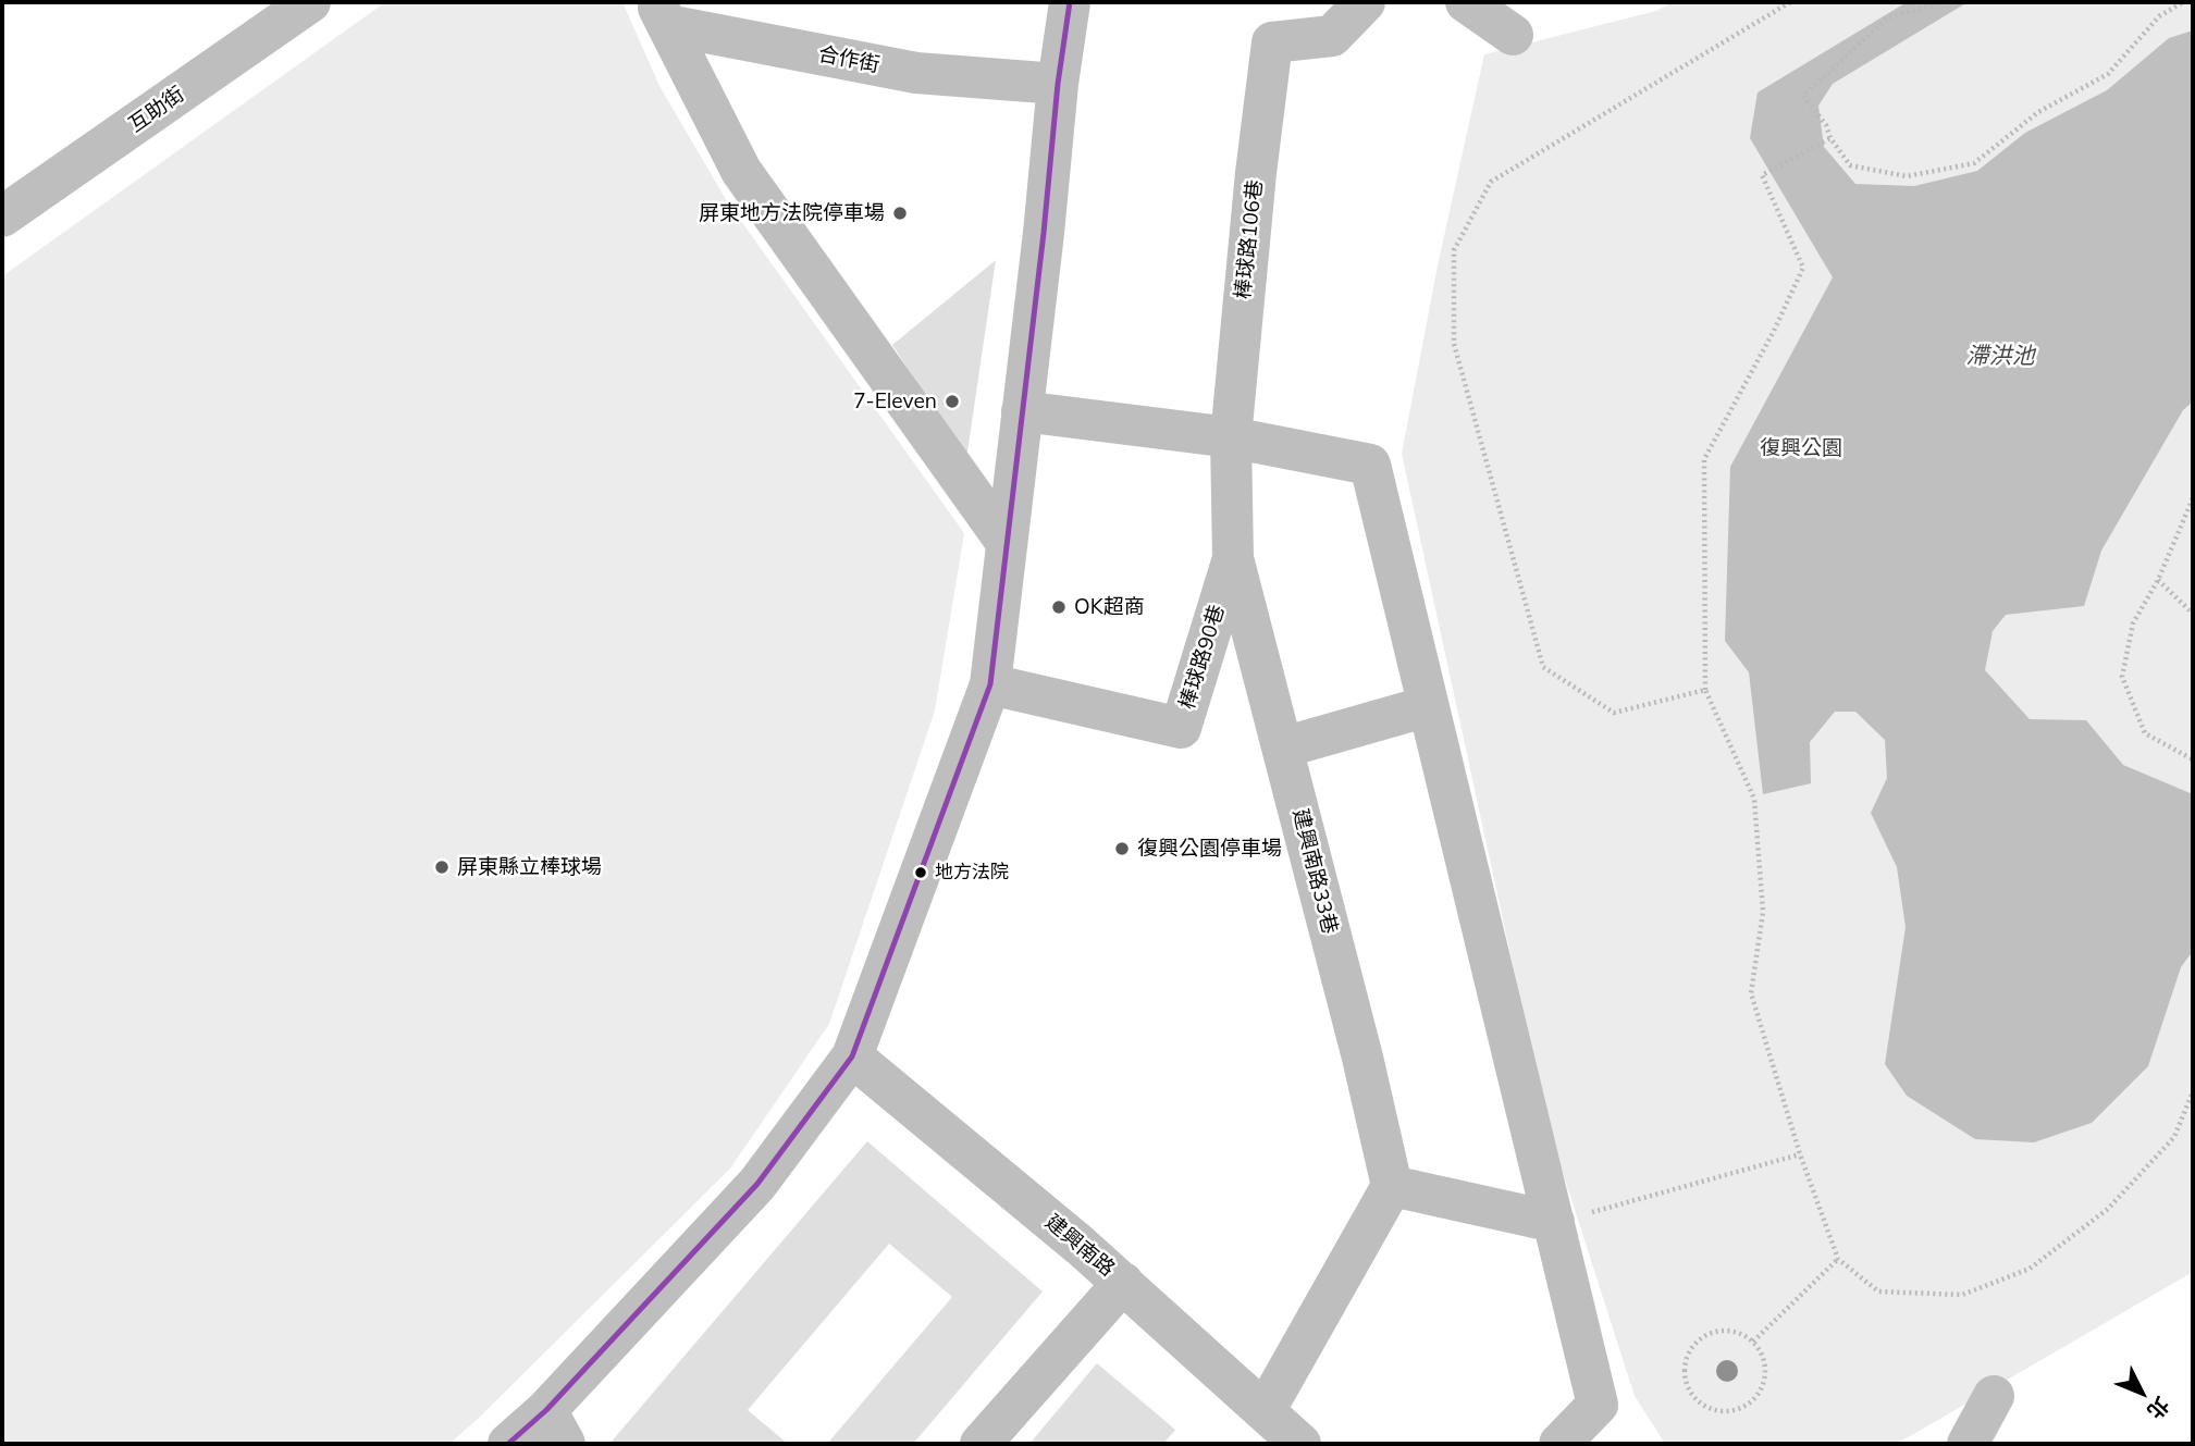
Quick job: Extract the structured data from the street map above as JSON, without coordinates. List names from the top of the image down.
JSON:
{
  "streets": {
    "street": [
      "合作街",
      "互助街",
      "棒球路106巷",
      "棒球路90巷",
      "建興南路33巷",
      "建興南路"
    ]
  },
  "crossings": [
    ["棒球路106巷", "棒球路90巷"],
    ["棒球路90巷", "建興南路33巷"]
  ],
  "water": ["滯洪池"],
  "parks": ["復興公園"],
  "places": [
    "屏東地方法院停車場",
    "7-Eleven",
    "OK超商",
    "復興公園停車場",
    "屏東縣立棒球場",
    "地方法院"
  ],
  "north": "bottom right"
}
